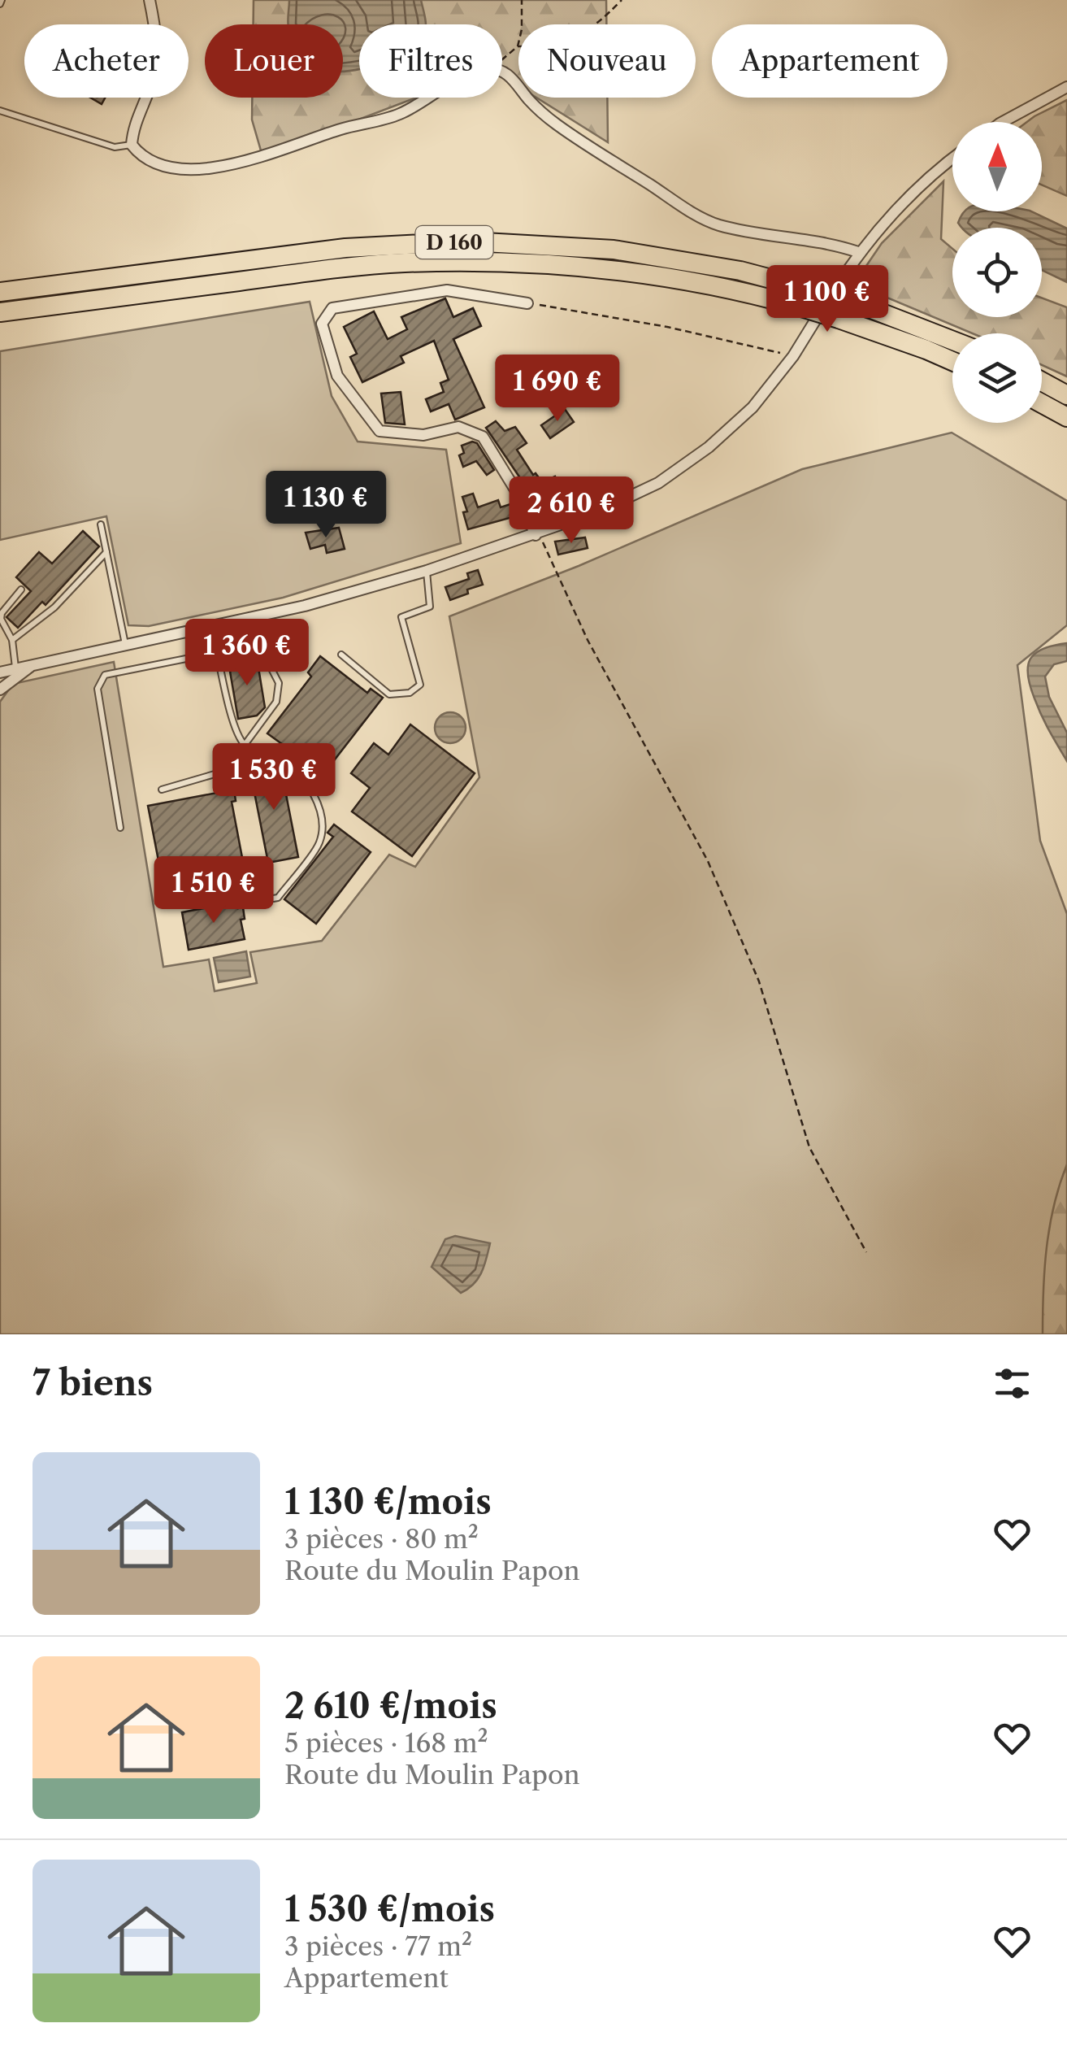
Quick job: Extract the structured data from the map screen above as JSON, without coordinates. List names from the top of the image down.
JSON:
{
  "streets": {
    "highway": ["D 160"]
  },
  "north": "top",
  "page": {
    "chip": [
      "Acheter",
      "Louer",
      "Filtres",
      "Nouveau",
      "Appartement"
    ],
    "price": [
      "1 100 €",
      "1 690 €",
      "1 130 €",
      "2 610 €",
      "1 360 €",
      "1 530 €",
      "1 510 €"
    ],
    "heading": "7 biens",
    "list": [
      {
        "name": "1 130 €/mois",
        "note": "3 pièces · 80 m² · Route du Moulin Papon"
      },
      {
        "name": "2 610 €/mois",
        "note": "5 pièces · 168 m² · Route du Moulin Papon"
      },
      {
        "name": "1 530 €/mois",
        "note": "3 pièces · 77 m² · Appartement"
      }
    ]
  }
}
